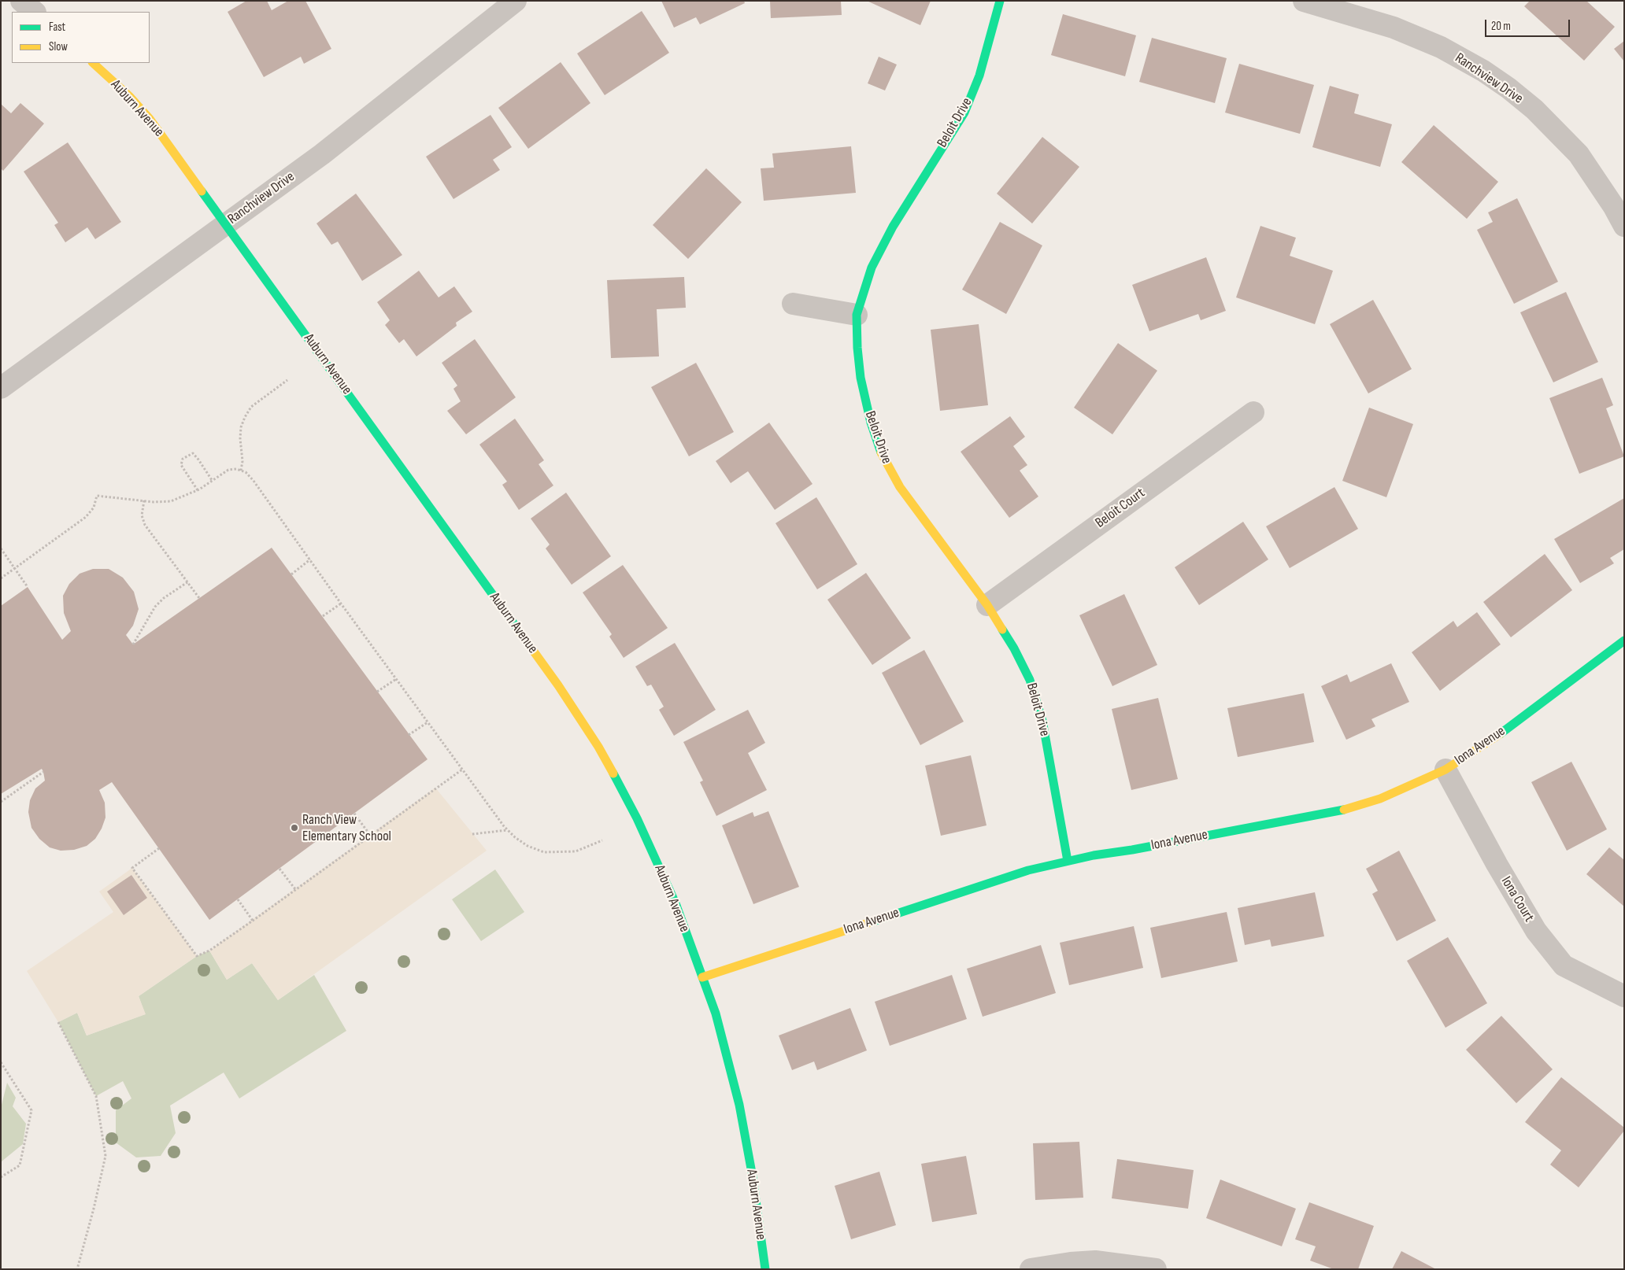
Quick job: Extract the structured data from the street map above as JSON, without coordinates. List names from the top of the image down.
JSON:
{
  "streets": {
    "street": [
      "Ranchview Drive",
      "Auburn Avenue",
      "Beloit Drive",
      "Beloit Court",
      "Iona Avenue",
      "Iona Court"
    ]
  },
  "crossings": [
    ["Ranchview Drive", "Auburn Avenue"],
    ["Auburn Avenue", "Iona Avenue"],
    ["Beloit Drive", "Beloit Court"],
    ["Beloit Drive", "Iona Avenue"],
    ["Iona Avenue", "Iona Court"]
  ],
  "places": ["Ranch View Elementary School"],
  "legend": ["Fast", "Slow"],
  "scale_bar": "20 m"
}
